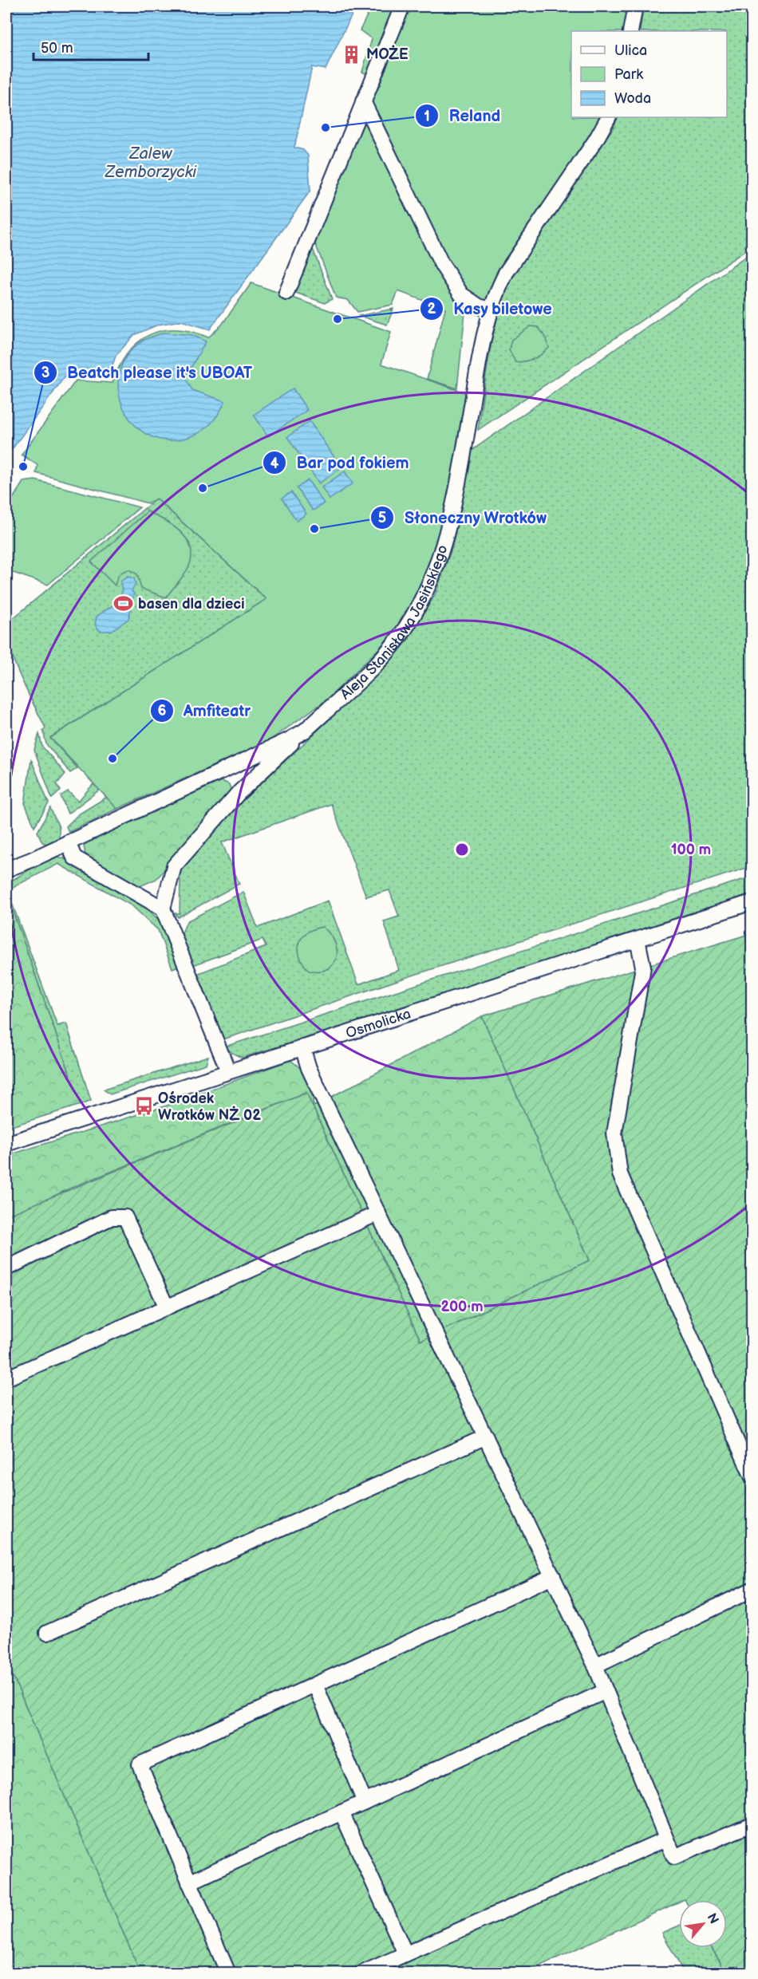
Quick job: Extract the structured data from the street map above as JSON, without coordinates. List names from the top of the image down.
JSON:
{
  "streets": {
    "street": ["Aleja Stanisława Jasińskiego", "Osmolicka"]
  },
  "water": ["Zalew Zemborzycki"],
  "places": {
    "building": ["MOŻE"],
    "other": [
      "Reland",
      "Kasy biletowe",
      "Beatch please it's UBOAT",
      "Bar pod fokiem",
      "Słoneczny Wrotków",
      "Amfiteatr"
    ],
    "sports": ["basen dla dzieci"],
    "bus stop": ["Ośrodek Wrotków NŻ 02"]
  },
  "legend": ["Ulica", "Park", "Woda"],
  "scale_bar": "50 m",
  "north": "top right",
  "rings": ["100 m", "200 m"]
}
